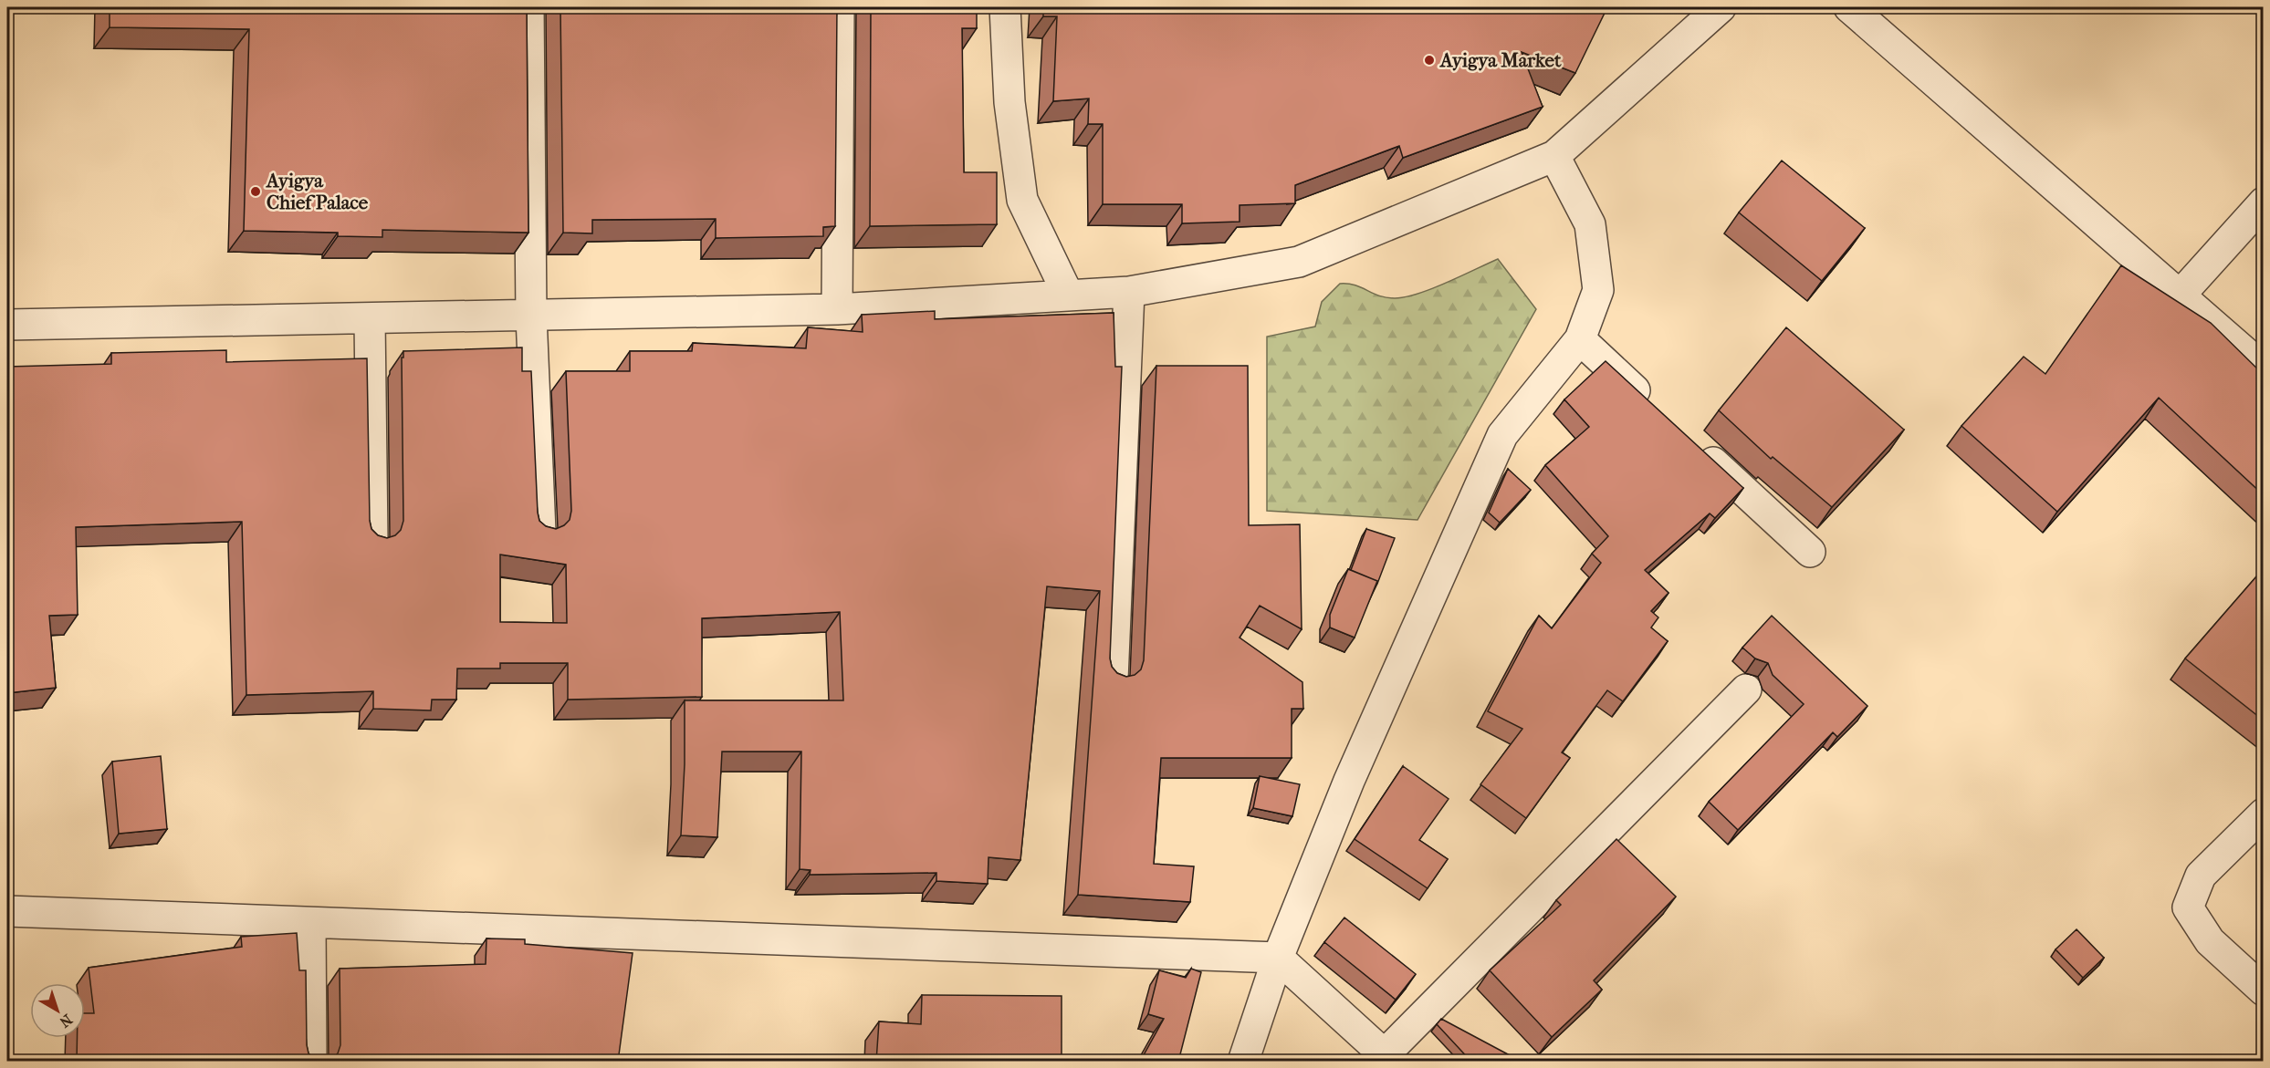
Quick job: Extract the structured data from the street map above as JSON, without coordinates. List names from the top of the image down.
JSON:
{
  "places": ["Ayigya Market", "Ayigya Chief Palace"],
  "north": "bottom right"
}
